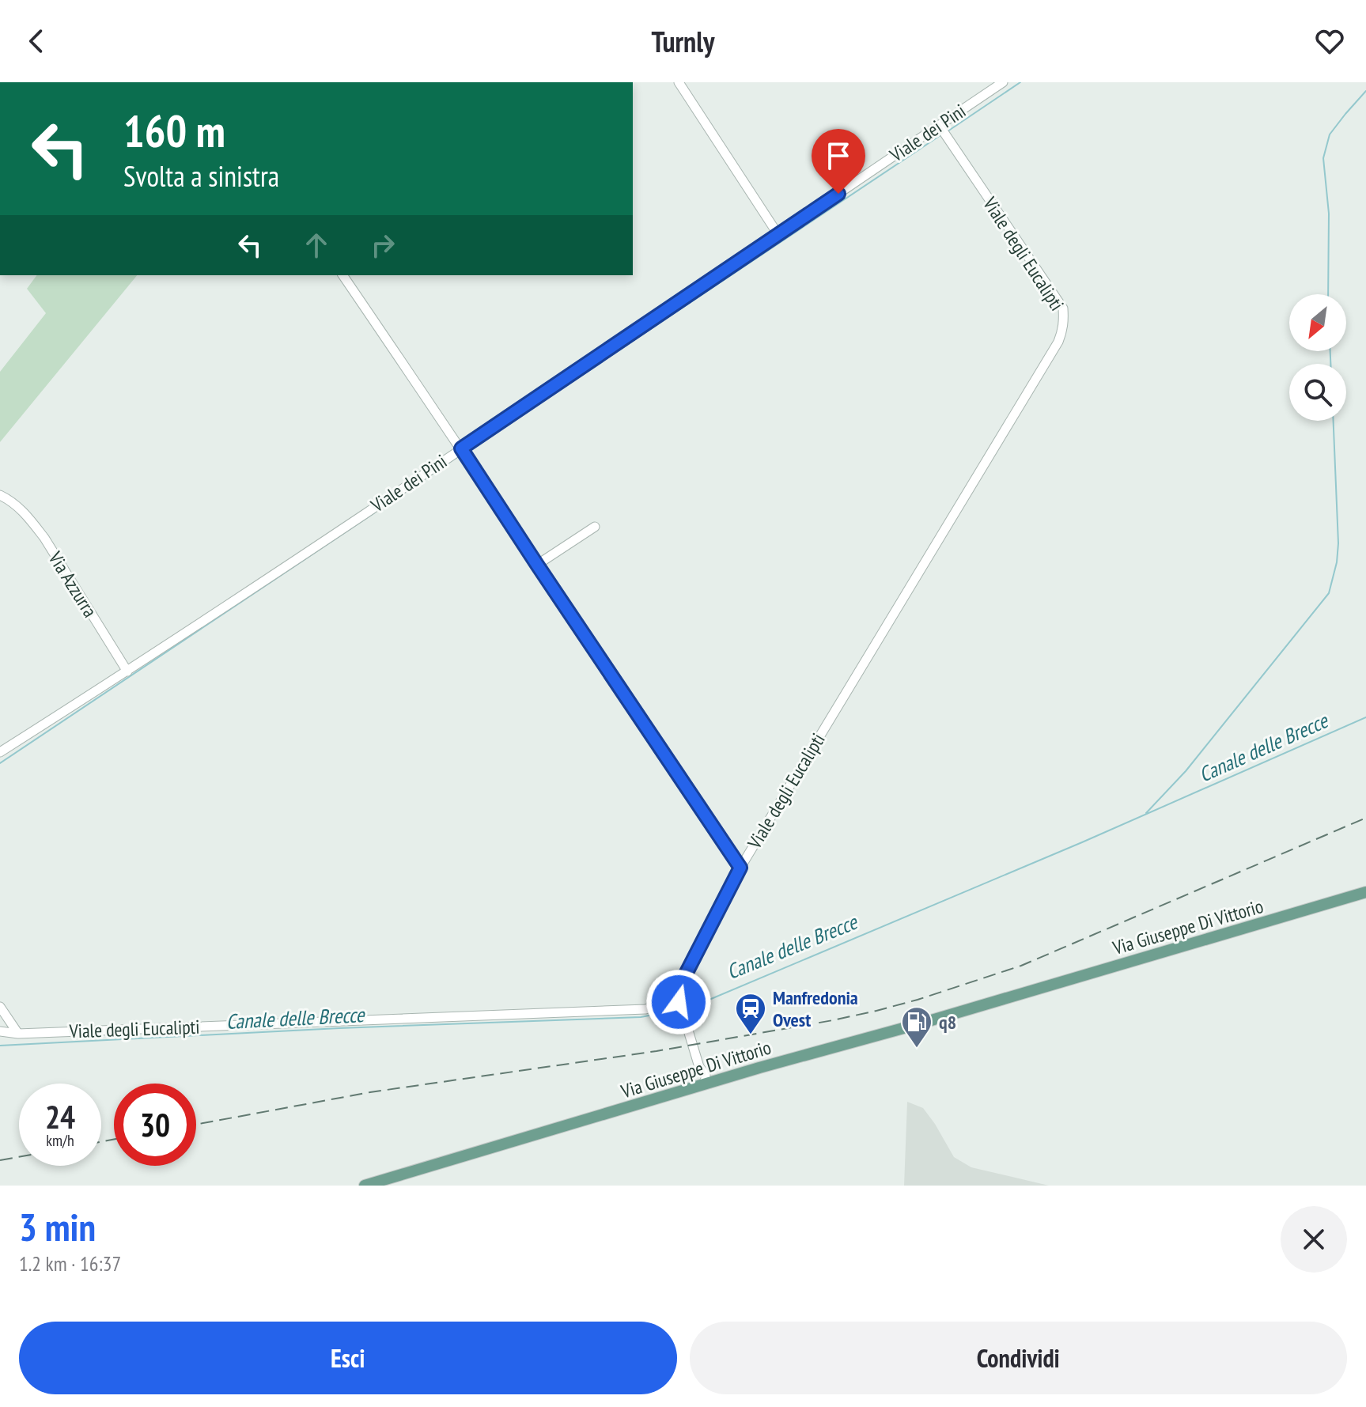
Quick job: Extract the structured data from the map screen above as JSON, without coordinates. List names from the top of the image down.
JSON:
{
  "streets": {
    "main road": ["Via Giuseppe Di Vittorio"],
    "street": ["Viale dei Pini", "Viale degli Eucalipti", "Via Azzurra"]
  },
  "crossings": [
    ["Viale dei Pini", "Viale degli Eucalipti"],
    ["Viale dei Pini", "Via Azzurra"]
  ],
  "water": ["Canale delle Brecce"],
  "places": {
    "station": ["Manfredonia Ovest"],
    "fuel station": ["q8"]
  },
  "north": "bottom left",
  "page": {
    "header": "Turnly",
    "turn": ["160 m", "Svolta a sinistra"],
    "speed": "24 km/h",
    "limit": "30",
    "heading": ["3 min", "1.2 km · 16:37"],
    "buttons": ["Esci", "Condividi"]
  }
}
